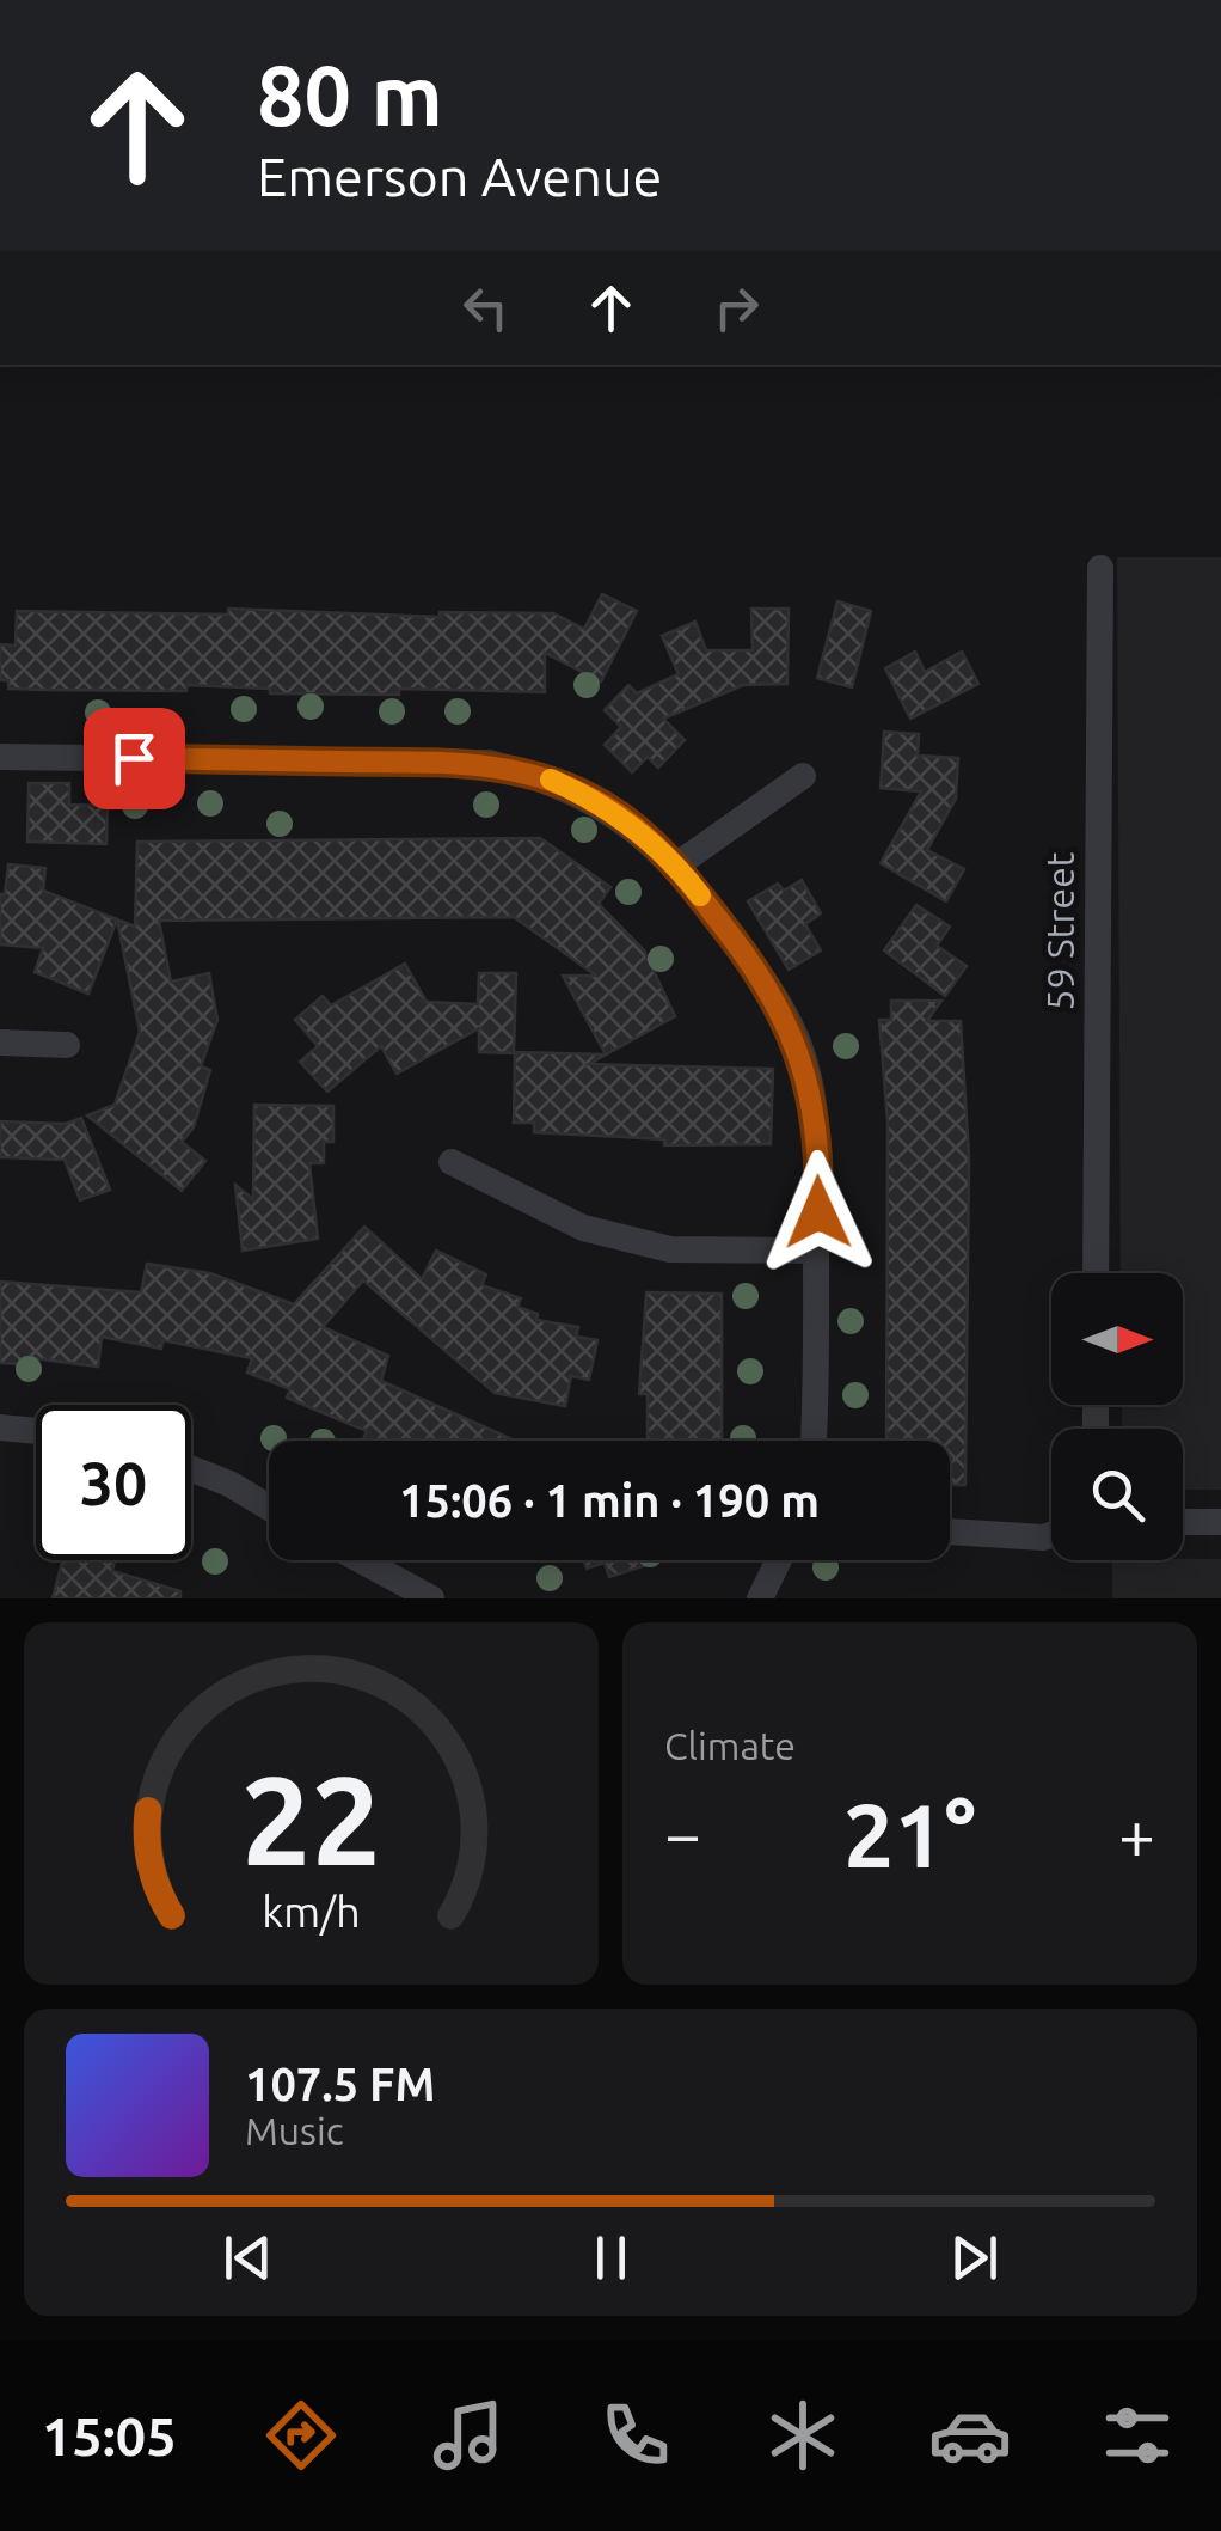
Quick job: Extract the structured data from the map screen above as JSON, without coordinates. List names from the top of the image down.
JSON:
{
  "streets": {
    "street": ["59 Street"]
  },
  "north": "right",
  "page": {
    "turn": ["80 m", "Emerson Avenue"],
    "limit": "30",
    "trip": "15:06 · 1 min · 190 m",
    "tile": "Climate",
    "heat": ["−", "21°", "+"],
    "song": ["107.5 FM", "Music"],
    "tabs": "15:05",
    "gauge": ["22", "km/h"]
  }
}
